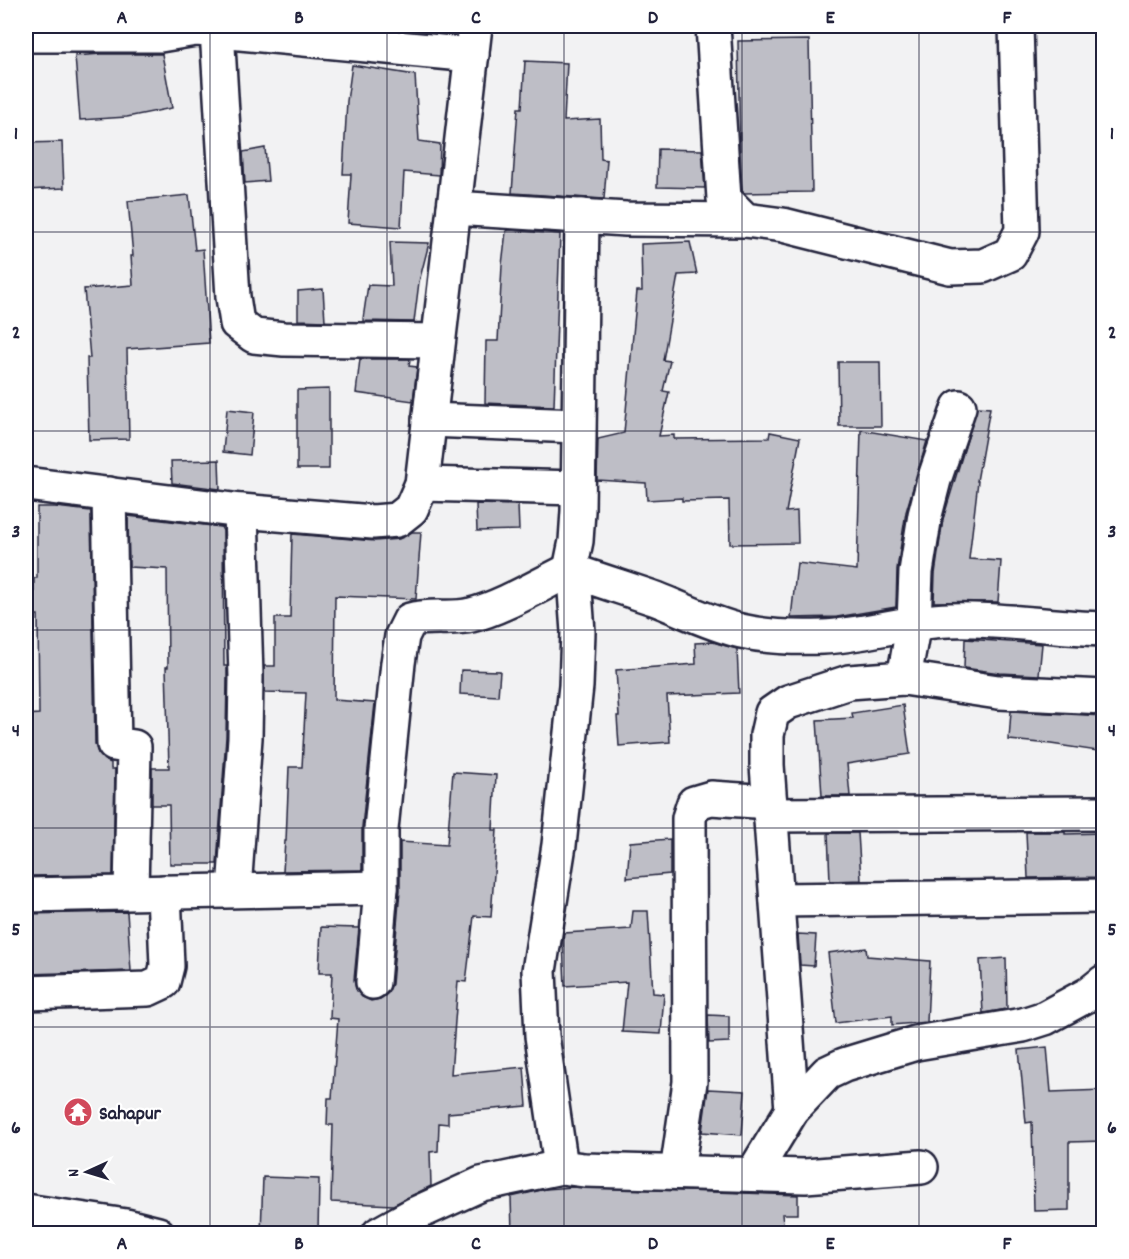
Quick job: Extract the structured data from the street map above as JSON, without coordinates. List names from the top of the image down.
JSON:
{
  "places": {
    "temple": ["Sahapur"]
  },
  "north": "left",
  "grid": {
    "columns": [
      "A",
      "B",
      "C",
      "D",
      "E",
      "F"
    ],
    "rows": [
      "1",
      "2",
      "3",
      "4",
      "5",
      "6"
    ]
  }
}
